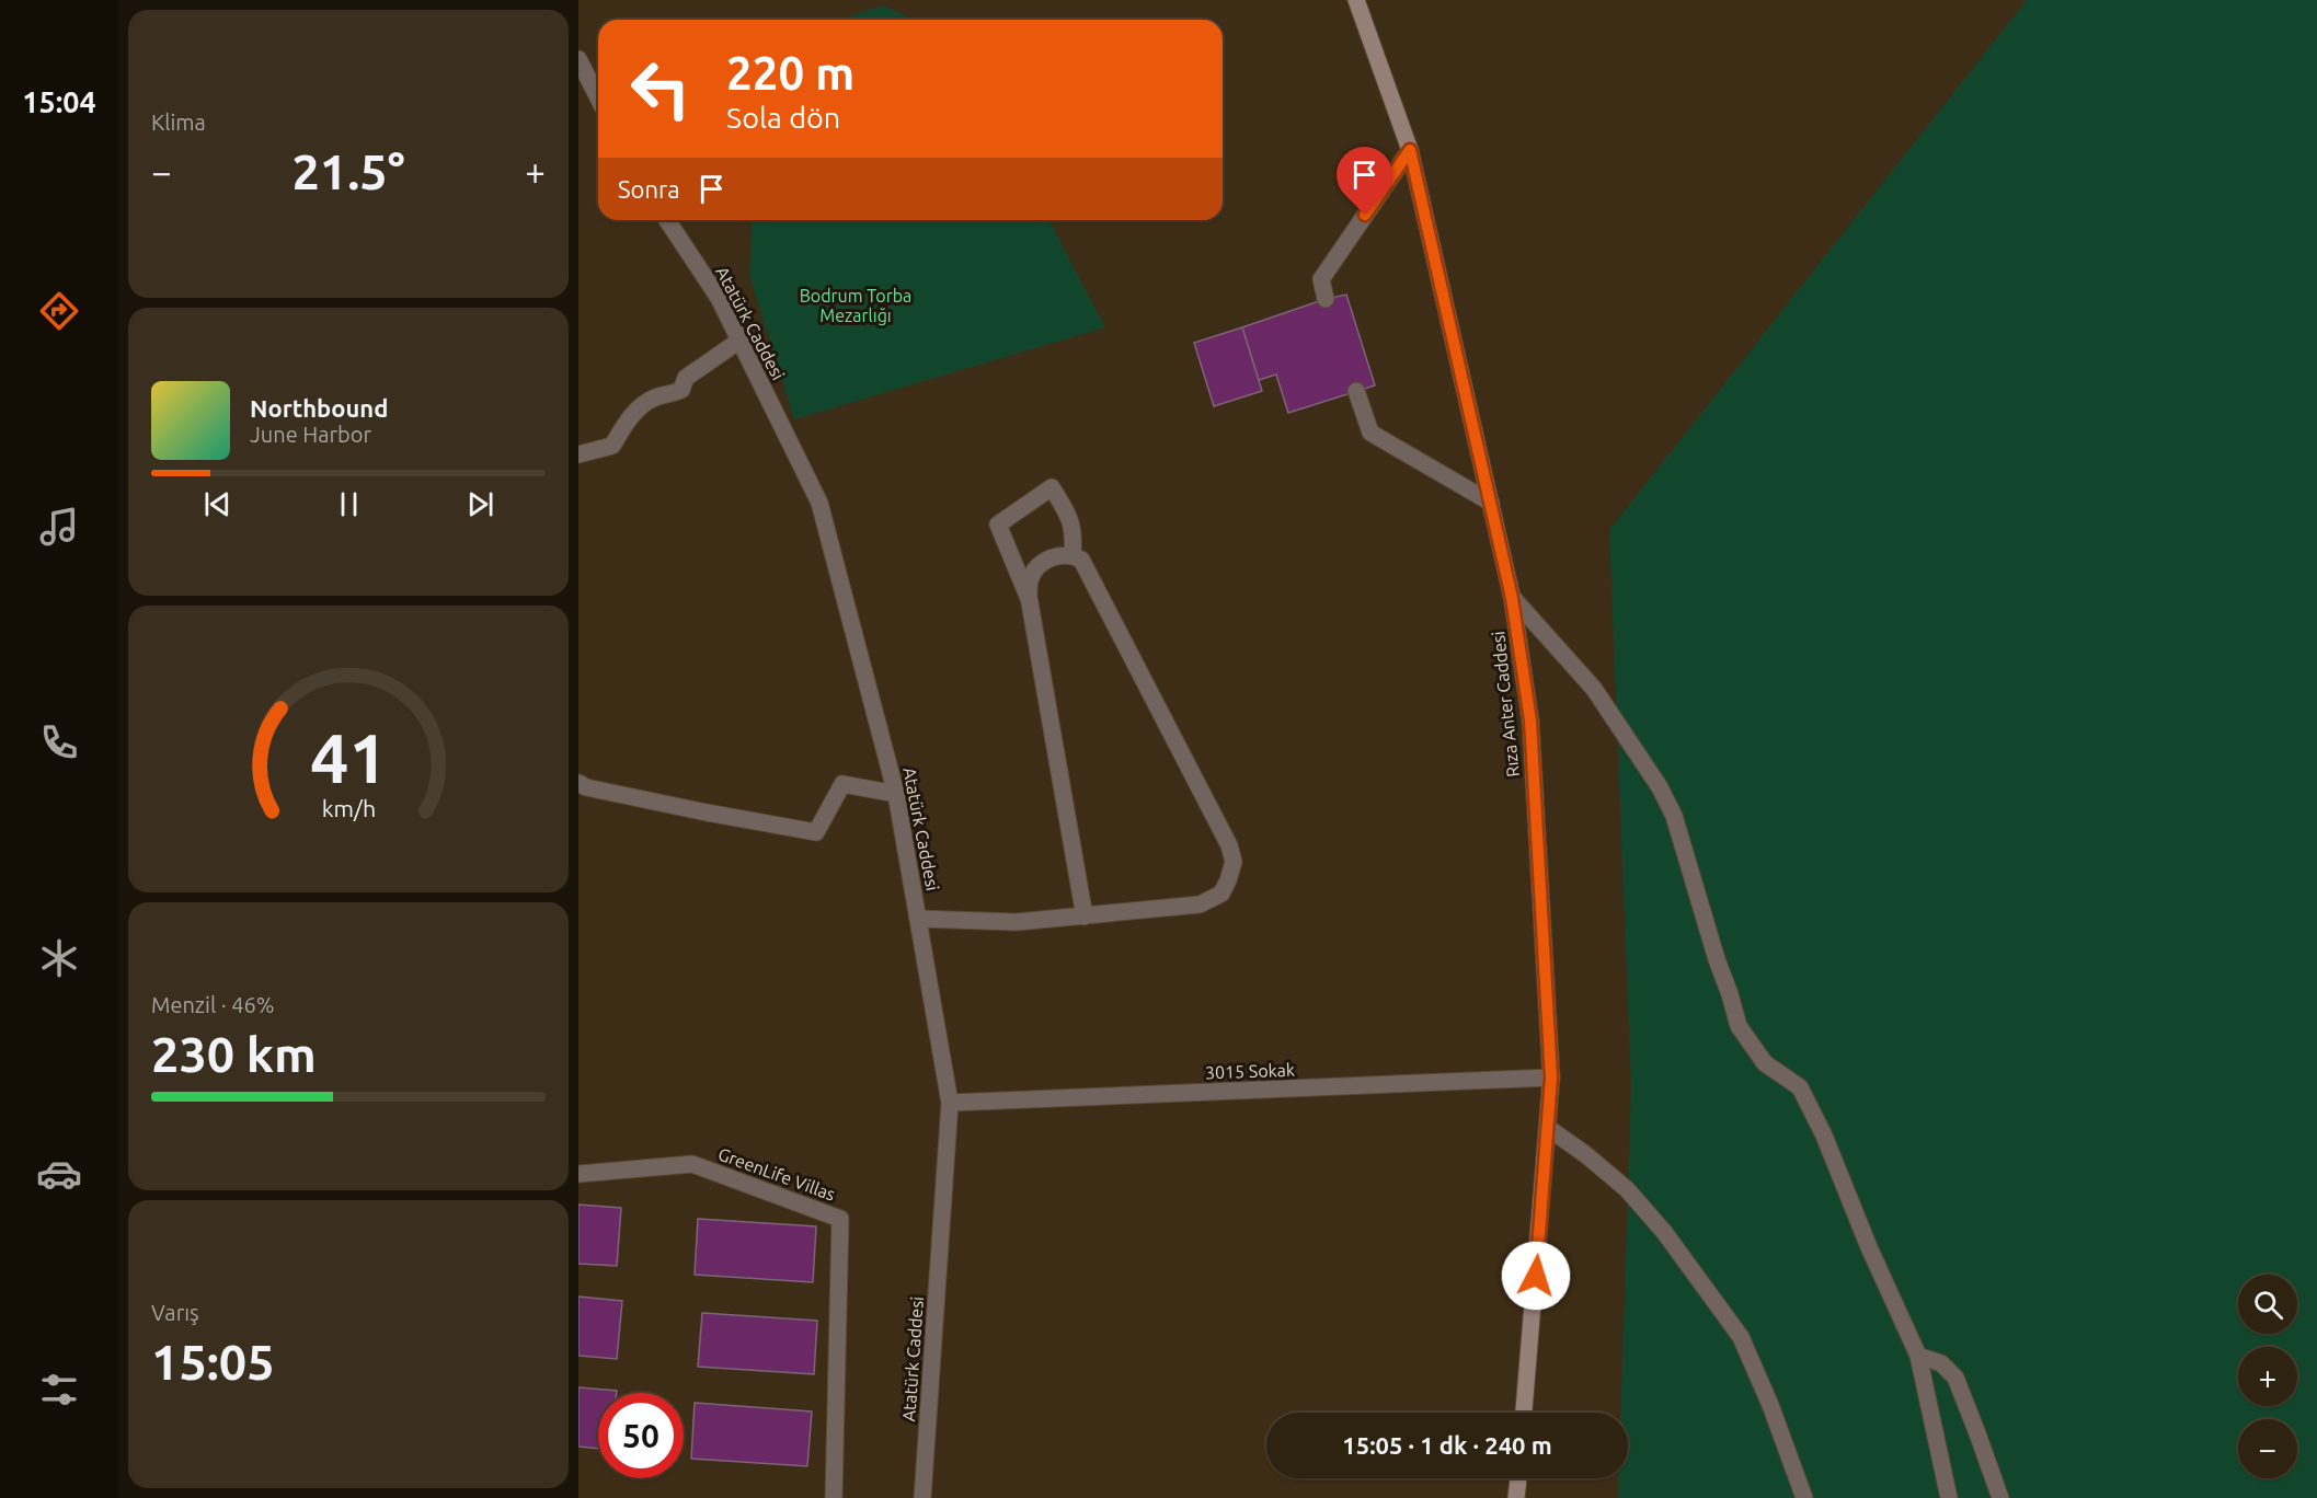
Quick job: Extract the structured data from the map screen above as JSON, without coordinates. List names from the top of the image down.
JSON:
{
  "streets": {
    "main road": ["Rıza Anter Caddesi"],
    "street": ["Atatürk Caddesi", "3015 Sokak", "GreenLife Villas"]
  },
  "crossings": [
    ["Atatürk Caddesi", "3015 Sokak"],
    ["Rıza Anter Caddesi", "3015 Sokak"]
  ],
  "parks": ["Bodrum Torba Mezarlığı"],
  "page": {
    "tabs": "15:04",
    "tile": [
      "Klima",
      ["Menzil · 46%", "230 km"],
      ["Varış", "15:05"]
    ],
    "turn": ["220 m", "Sola dön"],
    "heat": ["−", "21.5°", "+"],
    "then": "Sonra",
    "song": ["Northbound", "June Harbor"],
    "map_buttons": ["+", "−"],
    "limit": "50",
    "trip": "15:05 · 1 dk · 240 m",
    "gauge": ["41", "km/h"]
  }
}
